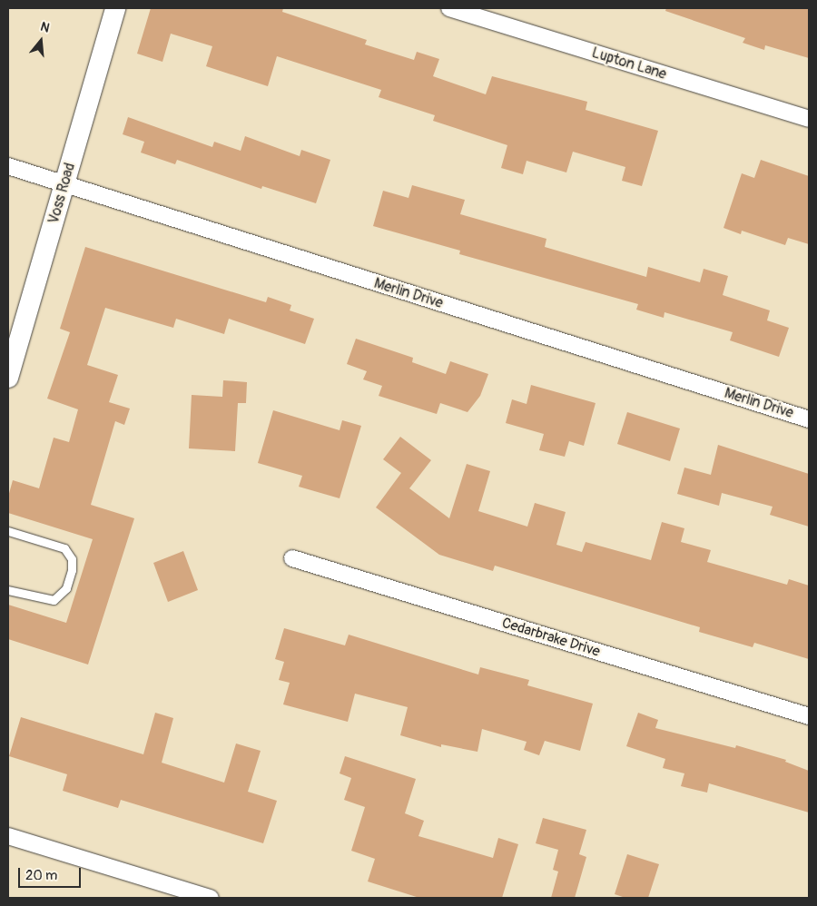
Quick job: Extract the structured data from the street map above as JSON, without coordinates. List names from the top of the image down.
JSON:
{
  "streets": {
    "street": [
      "Lupton Lane",
      "Voss Road",
      "Merlin Drive",
      "Cedarbrake Drive"
    ]
  },
  "crossings": [
    ["Voss Road", "Merlin Drive"]
  ],
  "scale_bar": "20 m",
  "north": "top"
}
